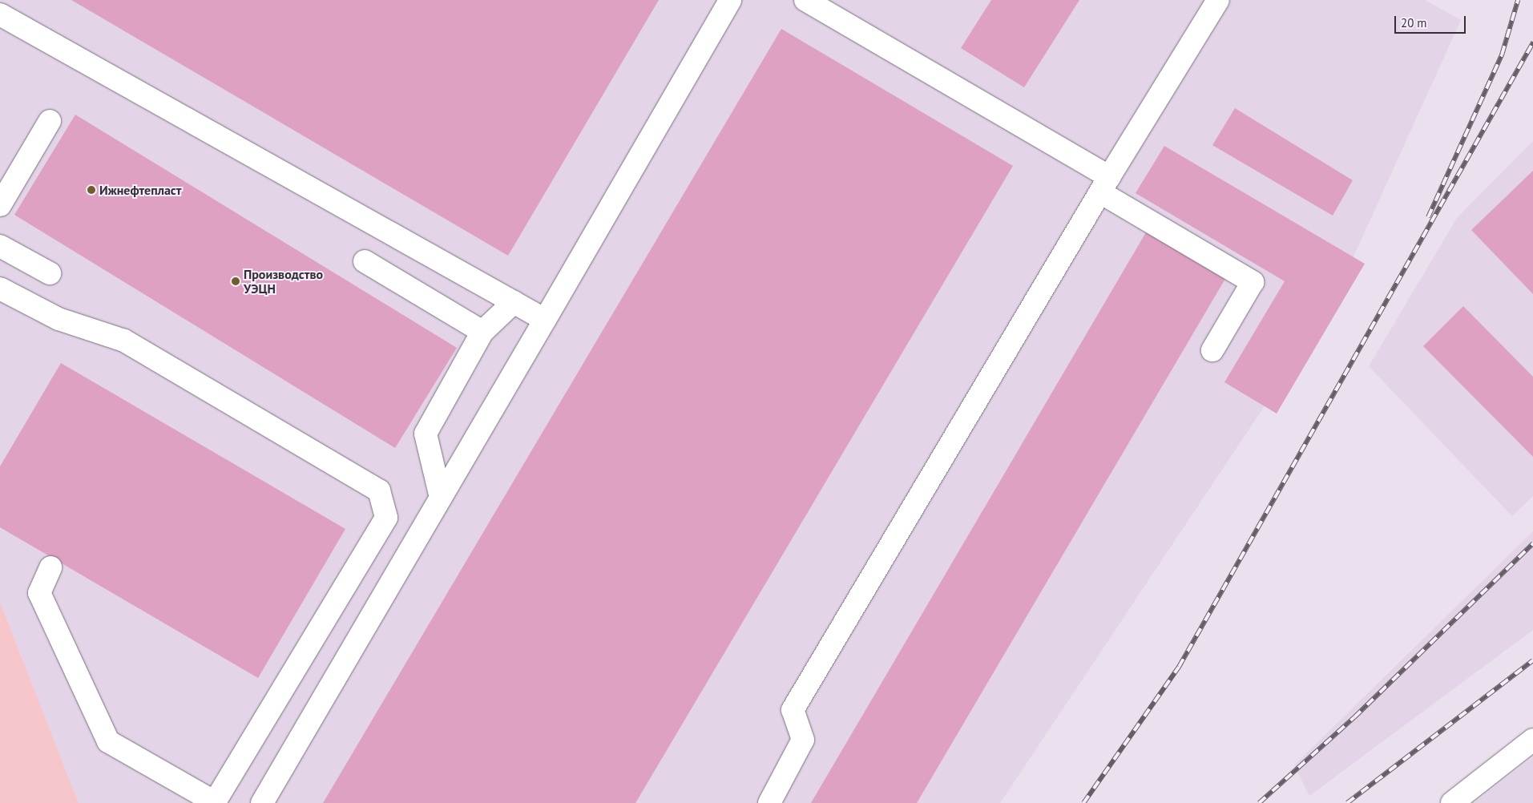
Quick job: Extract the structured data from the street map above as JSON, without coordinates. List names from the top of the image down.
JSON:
{
  "places": ["Ижнефтепласт", "Производство УЭЦН"],
  "scale_bar": "20 m"
}
